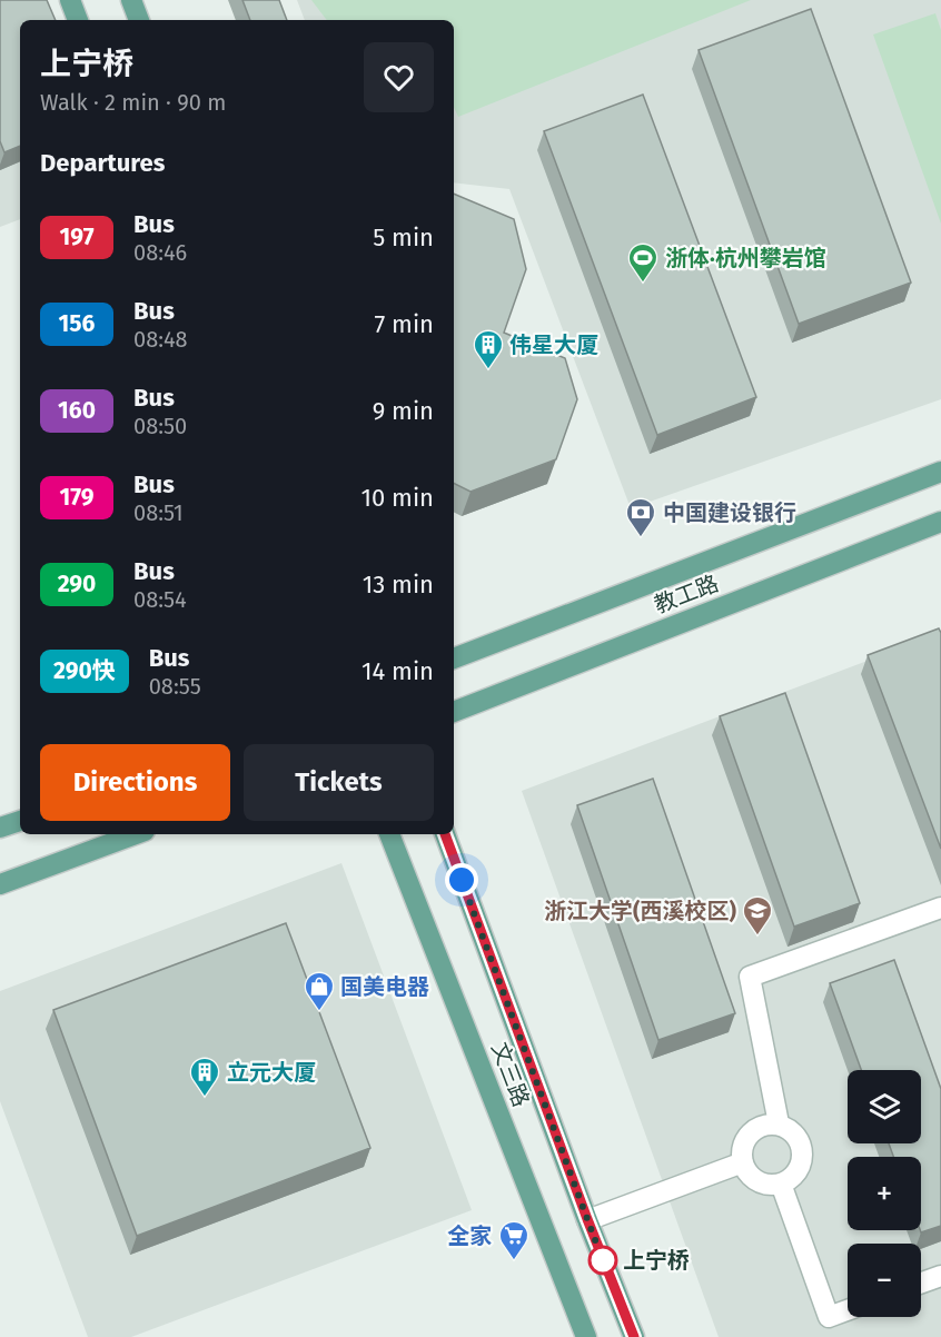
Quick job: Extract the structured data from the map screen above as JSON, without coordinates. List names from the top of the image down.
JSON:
{
  "streets": {
    "main road": ["教工路", "文三路"]
  },
  "places": {
    "sports": ["浙体·杭州攀岩馆"],
    "building": ["伟星大厦", "立元大厦"],
    "bank": ["中国建设银行"],
    "school or university": ["浙江大学(西溪校区)"],
    "shop": ["国美电器"],
    "other": ["上宁桥"],
    "supermarket": ["全家"]
  },
  "lines": ["bus line 197"],
  "page": {
    "heading": [
      ["上宁桥", "Walk · 2 min · 90 m"],
      "Departures"
    ],
    "list": [
      {
        "mark": "197",
        "name": "Bus",
        "note": "08:46",
        "value": "5 min"
      },
      {
        "mark": "156",
        "name": "Bus",
        "note": "08:48",
        "value": "7 min"
      },
      {
        "mark": "160",
        "name": "Bus",
        "note": "08:50",
        "value": "9 min"
      },
      {
        "mark": "179",
        "name": "Bus",
        "note": "08:51",
        "value": "10 min"
      },
      {
        "mark": "290",
        "name": "Bus",
        "note": "08:54",
        "value": "13 min"
      },
      {
        "mark": "290快",
        "name": "Bus",
        "note": "08:55",
        "value": "14 min"
      }
    ],
    "buttons": ["Directions", "Tickets"],
    "map_buttons": ["+", "−"]
  }
}
